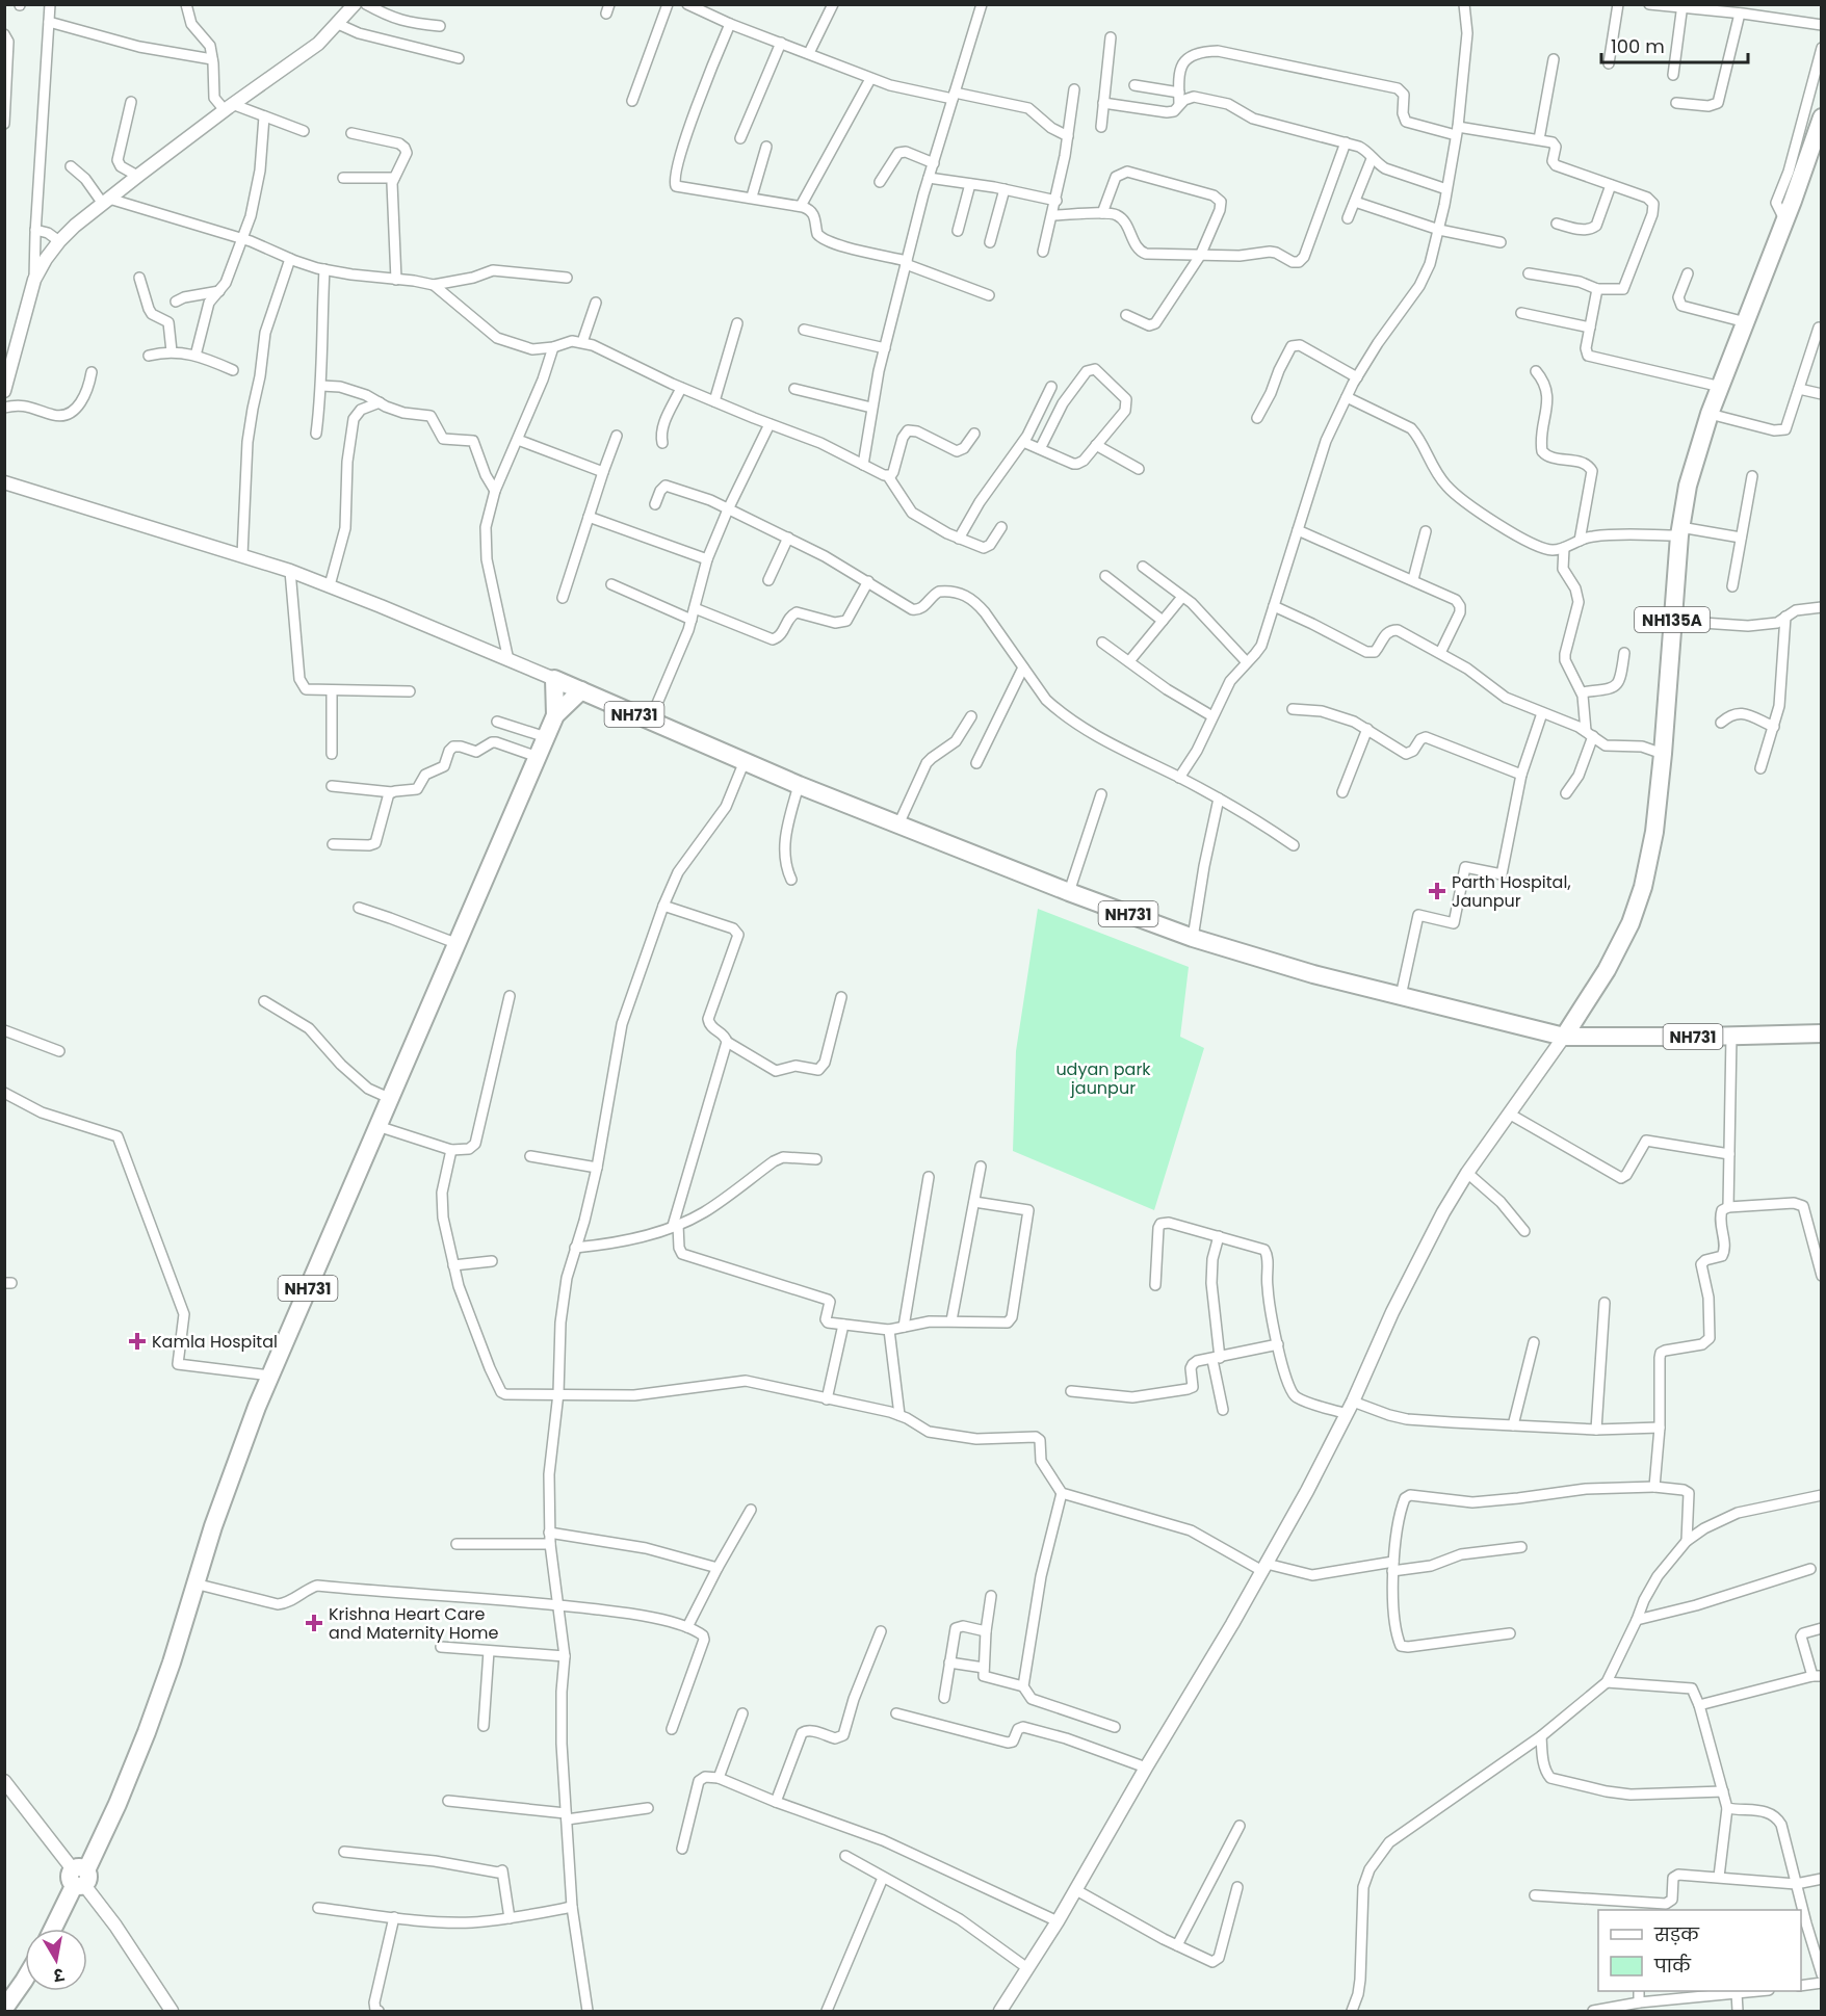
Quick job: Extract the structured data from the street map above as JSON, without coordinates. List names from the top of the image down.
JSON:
{
  "streets": {
    "highway": ["NH135A", "NH731"]
  },
  "crossings": [
    ["NH135A", "NH731"]
  ],
  "parks": ["udyan park jaunpur"],
  "places": {
    "health": ["Parth Hospital, Jaunpur", "Kamla Hospital", "Krishna Heart Care and Maternity Home"]
  },
  "legend": ["सड़क", "पार्क"],
  "scale_bar": "100 m",
  "north": "bottom"
}
